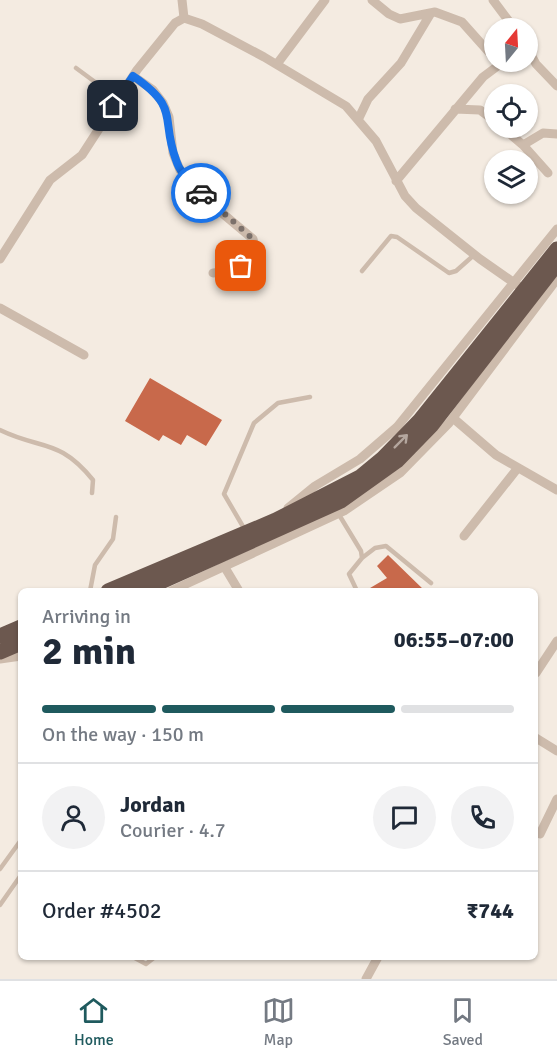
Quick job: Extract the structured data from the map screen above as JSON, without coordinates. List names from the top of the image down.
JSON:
{
  "north": "top",
  "page": {
    "heading": ["2 min", "Arriving in", "06:55–07:00"],
    "panel": [
      "Jordan",
      "Courier · 4.7",
      "Order #4502",
      "₹744"
    ],
    "bar": "On the way · 150 m",
    "tabs": ["Home", "Map", "Saved"]
  }
}
